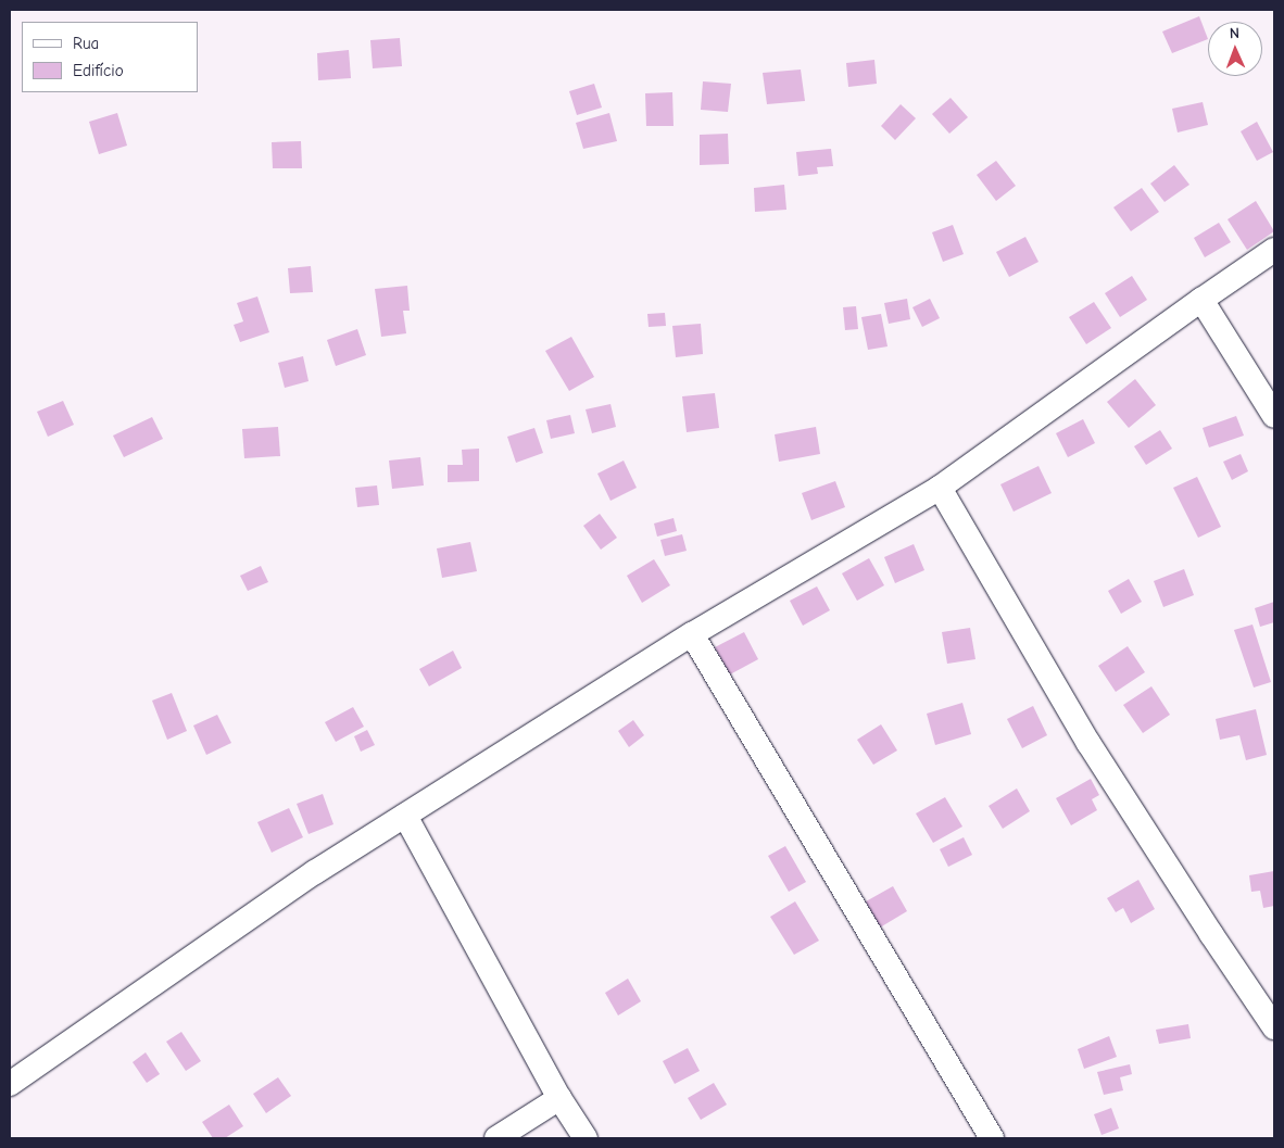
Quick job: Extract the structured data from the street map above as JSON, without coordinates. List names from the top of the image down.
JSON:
{
  "legend": ["Rua", "Edifício"],
  "north": "top"
}
